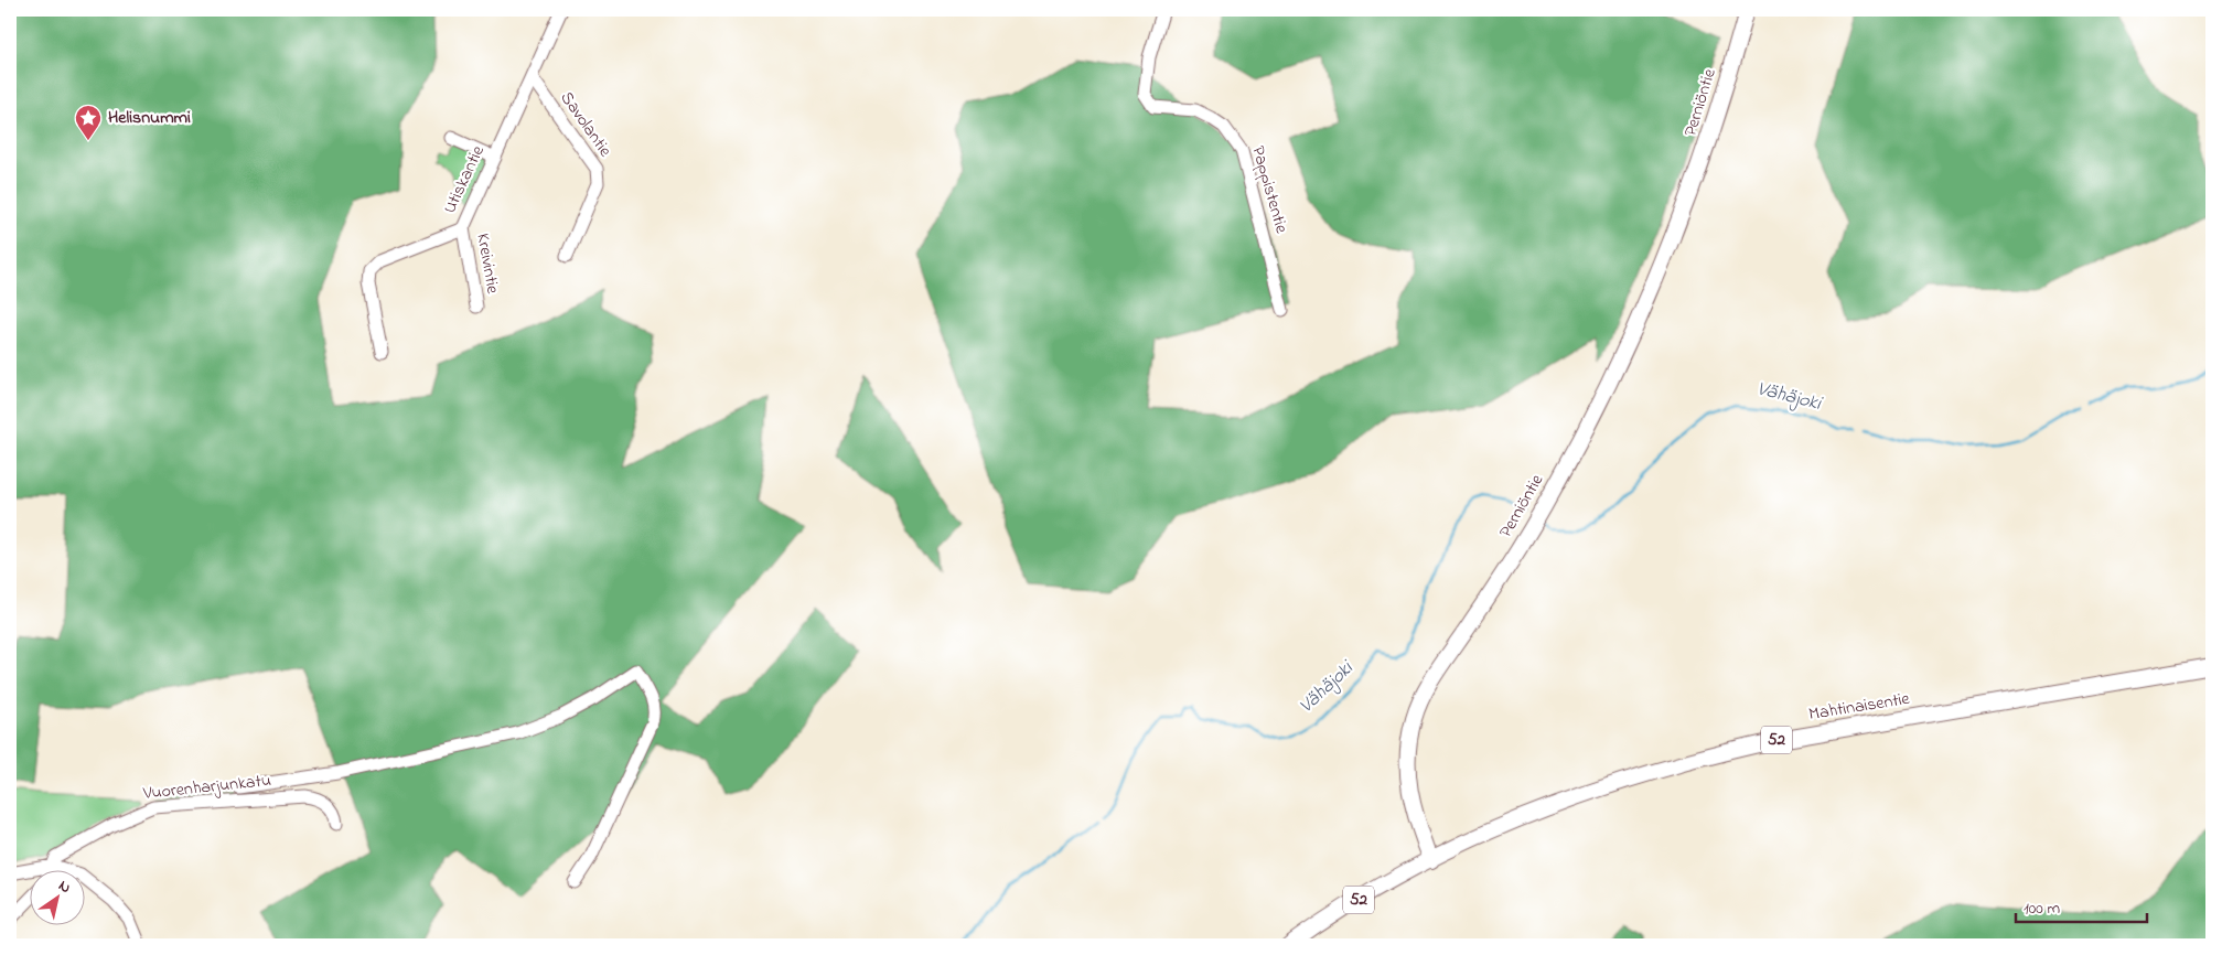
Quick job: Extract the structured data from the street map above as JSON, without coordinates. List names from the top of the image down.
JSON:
{
  "streets": {
    "main road": ["Perniöntie", "Mahtinaisentie", "52"],
    "street": [
      "Savolantie",
      "Utiskantie",
      "Pappistentie",
      "Kreivintie",
      "Vuorenharjunkatu"
    ]
  },
  "crossings": [
    ["Perniöntie", "Mahtinaisentie"],
    ["Perniöntie", "52"],
    ["Savolantie", "Utiskantie"],
    ["Utiskantie", "Kreivintie"],
    ["Mahtinaisentie", "52"]
  ],
  "water": ["Vähäjoki"],
  "places": {
    "place": ["Helisnummi"]
  },
  "scale_bar": "100 m",
  "north": "top right"
}
